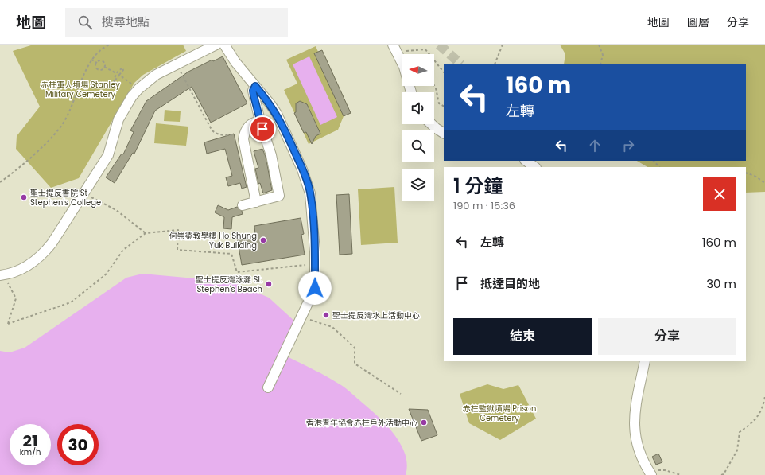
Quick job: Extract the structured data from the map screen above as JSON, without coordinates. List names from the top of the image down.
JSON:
{
  "parks": ["赤柱軍人墳場 Stanley Military Cemetery", "赤柱監獄墳場 Prison Cemetery"],
  "places": [
    "聖士提反書院 St Stephen's College",
    "何崇鋈教學樓 Ho Shung Yuk Building",
    "聖士提反灣泳灘 St. Stephen's Beach",
    "聖士提反灣水上活動中心",
    "香港青年協會赤柱戶外活動中心"
  ],
  "north": "left",
  "page": {
    "header": "地圖",
    "search": "搜尋地點",
    "nav": ["地圖", "圖層", "分享"],
    "turn": ["160 m", "左轉"],
    "heading": ["1 分鐘", "190 m · 15:36"],
    "list": [
      {
        "name": "左轉",
        "value": "160 m"
      },
      {
        "name": "抵達目的地",
        "value": "30 m"
      }
    ],
    "buttons": ["結束", "分享"],
    "speed": "21 km/h",
    "limit": "30"
  }
}
